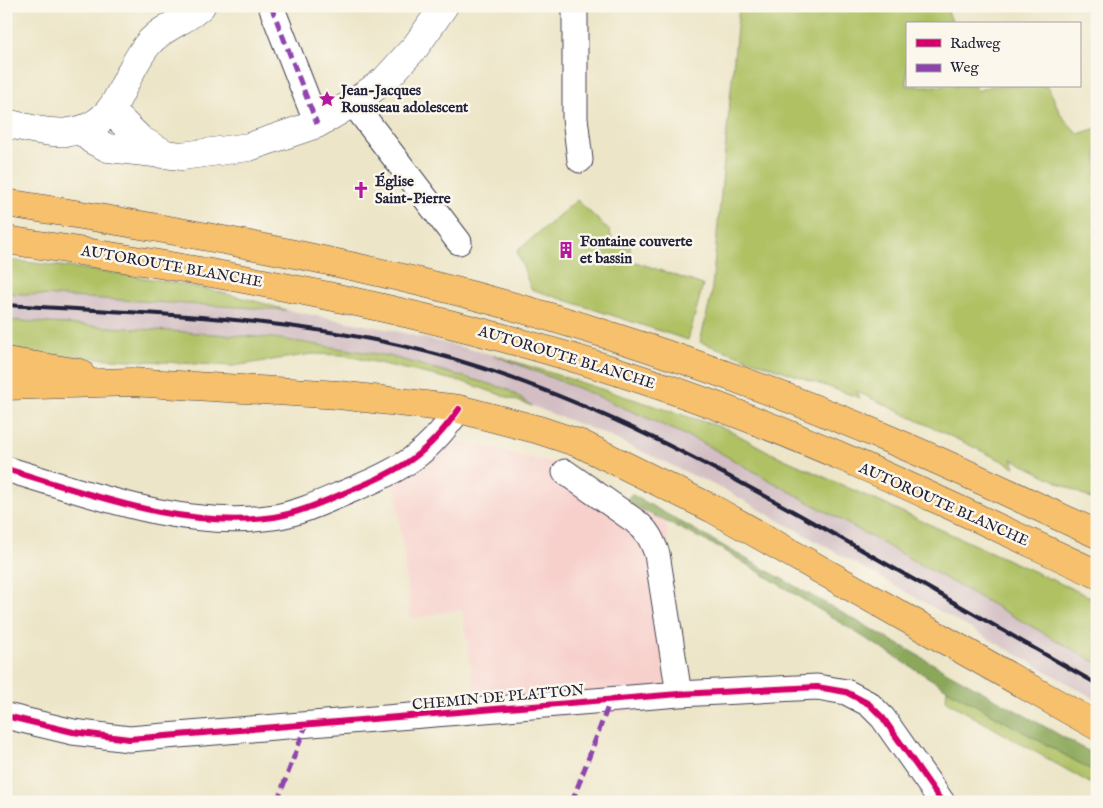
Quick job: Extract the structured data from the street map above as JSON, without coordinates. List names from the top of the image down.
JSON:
{
  "streets": {
    "main road": ["AUTOROUTE BLANCHE"],
    "street": ["CHEMIN DE PLATTON"]
  },
  "places": {
    "place": ["Jean-Jacques Rousseau adolescent"],
    "church": ["Église Saint-Pierre"],
    "building": ["Fontaine couverte et bassin"]
  },
  "legend": ["Radweg", "Weg"]
}
